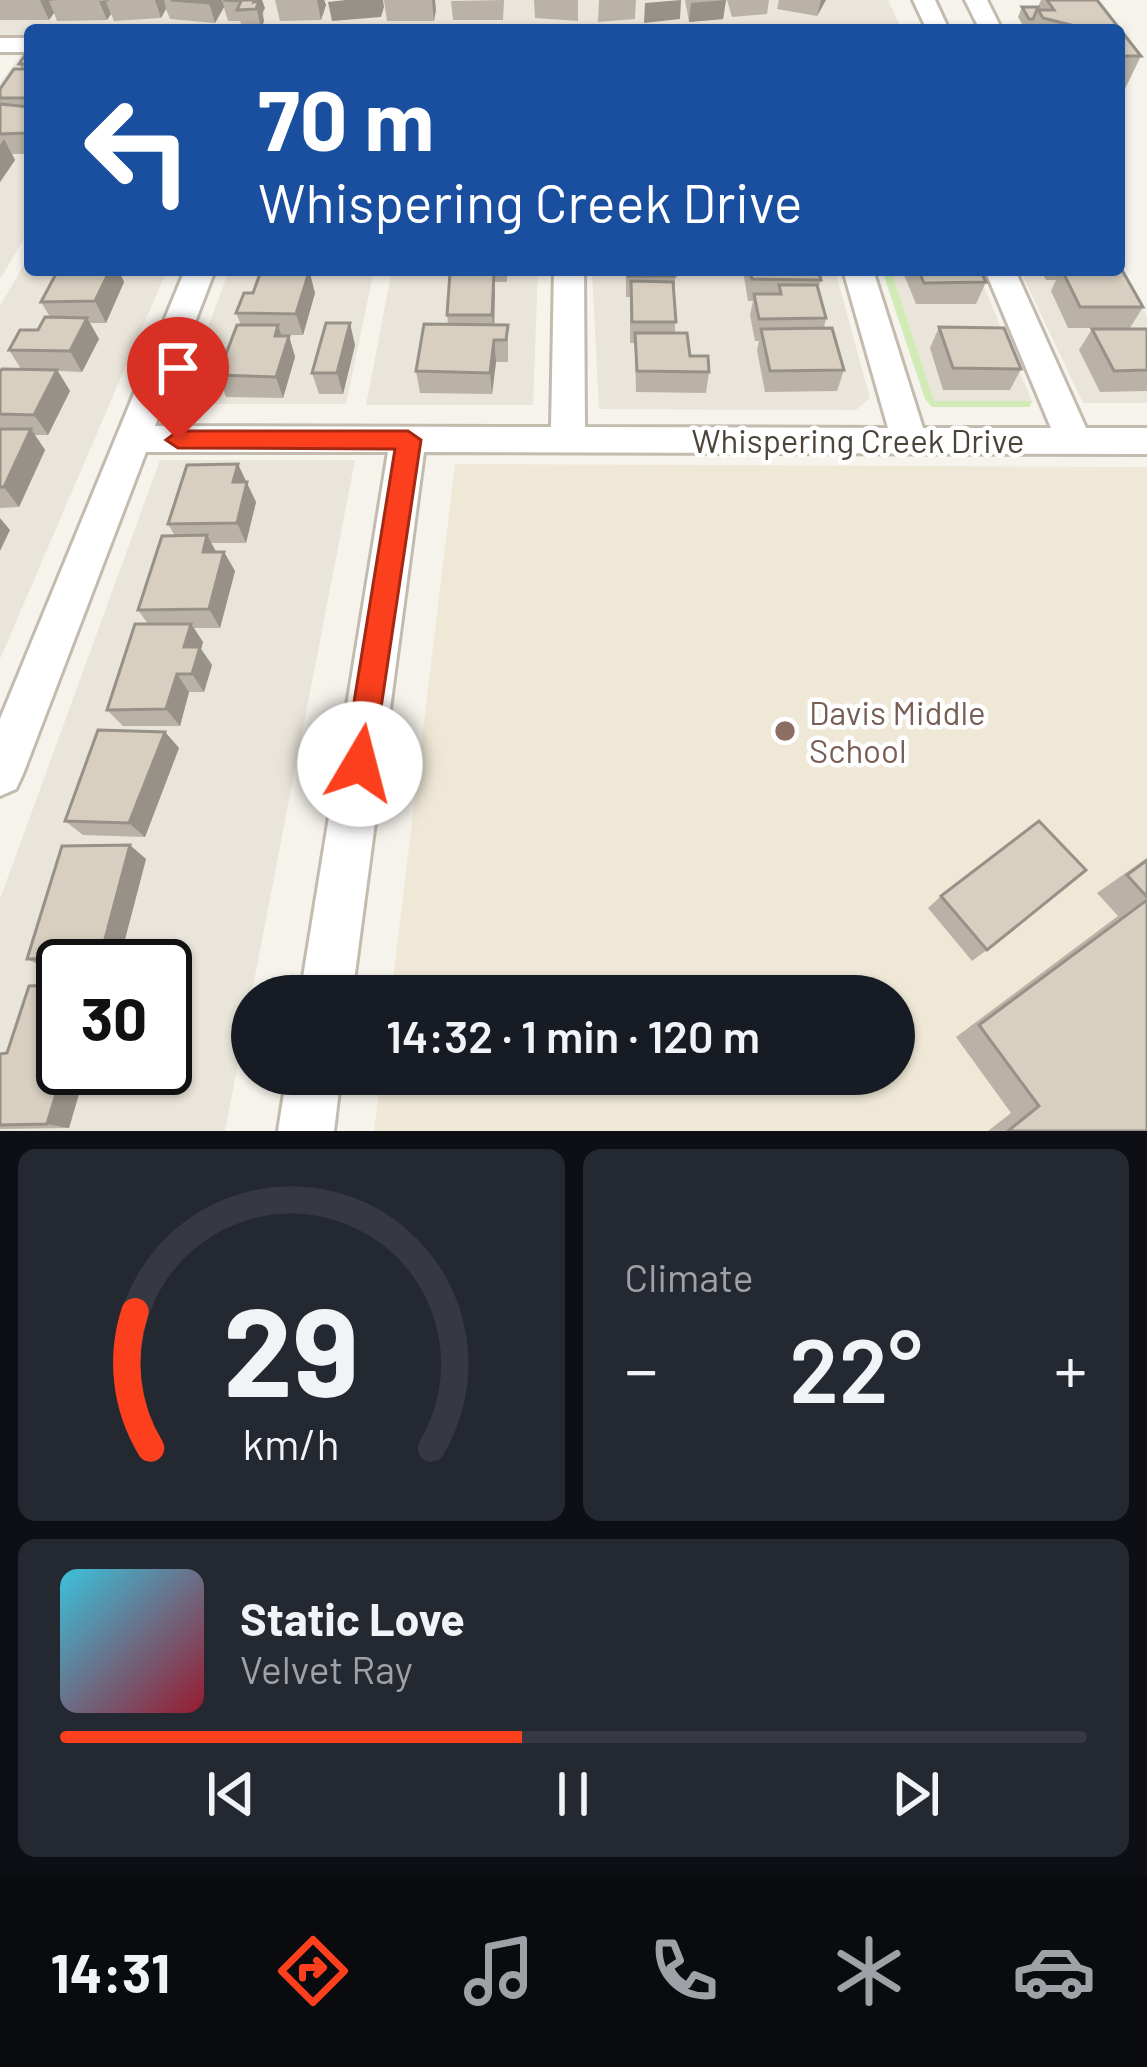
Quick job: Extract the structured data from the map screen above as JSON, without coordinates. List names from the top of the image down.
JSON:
{
  "streets": {
    "street": ["Whispering Creek Drive"]
  },
  "places": ["Davis Middle School"],
  "page": {
    "turn": ["70 m", "Whispering Creek Drive"],
    "limit": "30",
    "trip": "14:32 · 1 min · 120 m",
    "tile": "Climate",
    "heat": ["−", "22°", "+"],
    "song": ["Static Love", "Velvet Ray"],
    "tabs": "14:31",
    "gauge": ["29", "km/h"]
  }
}
